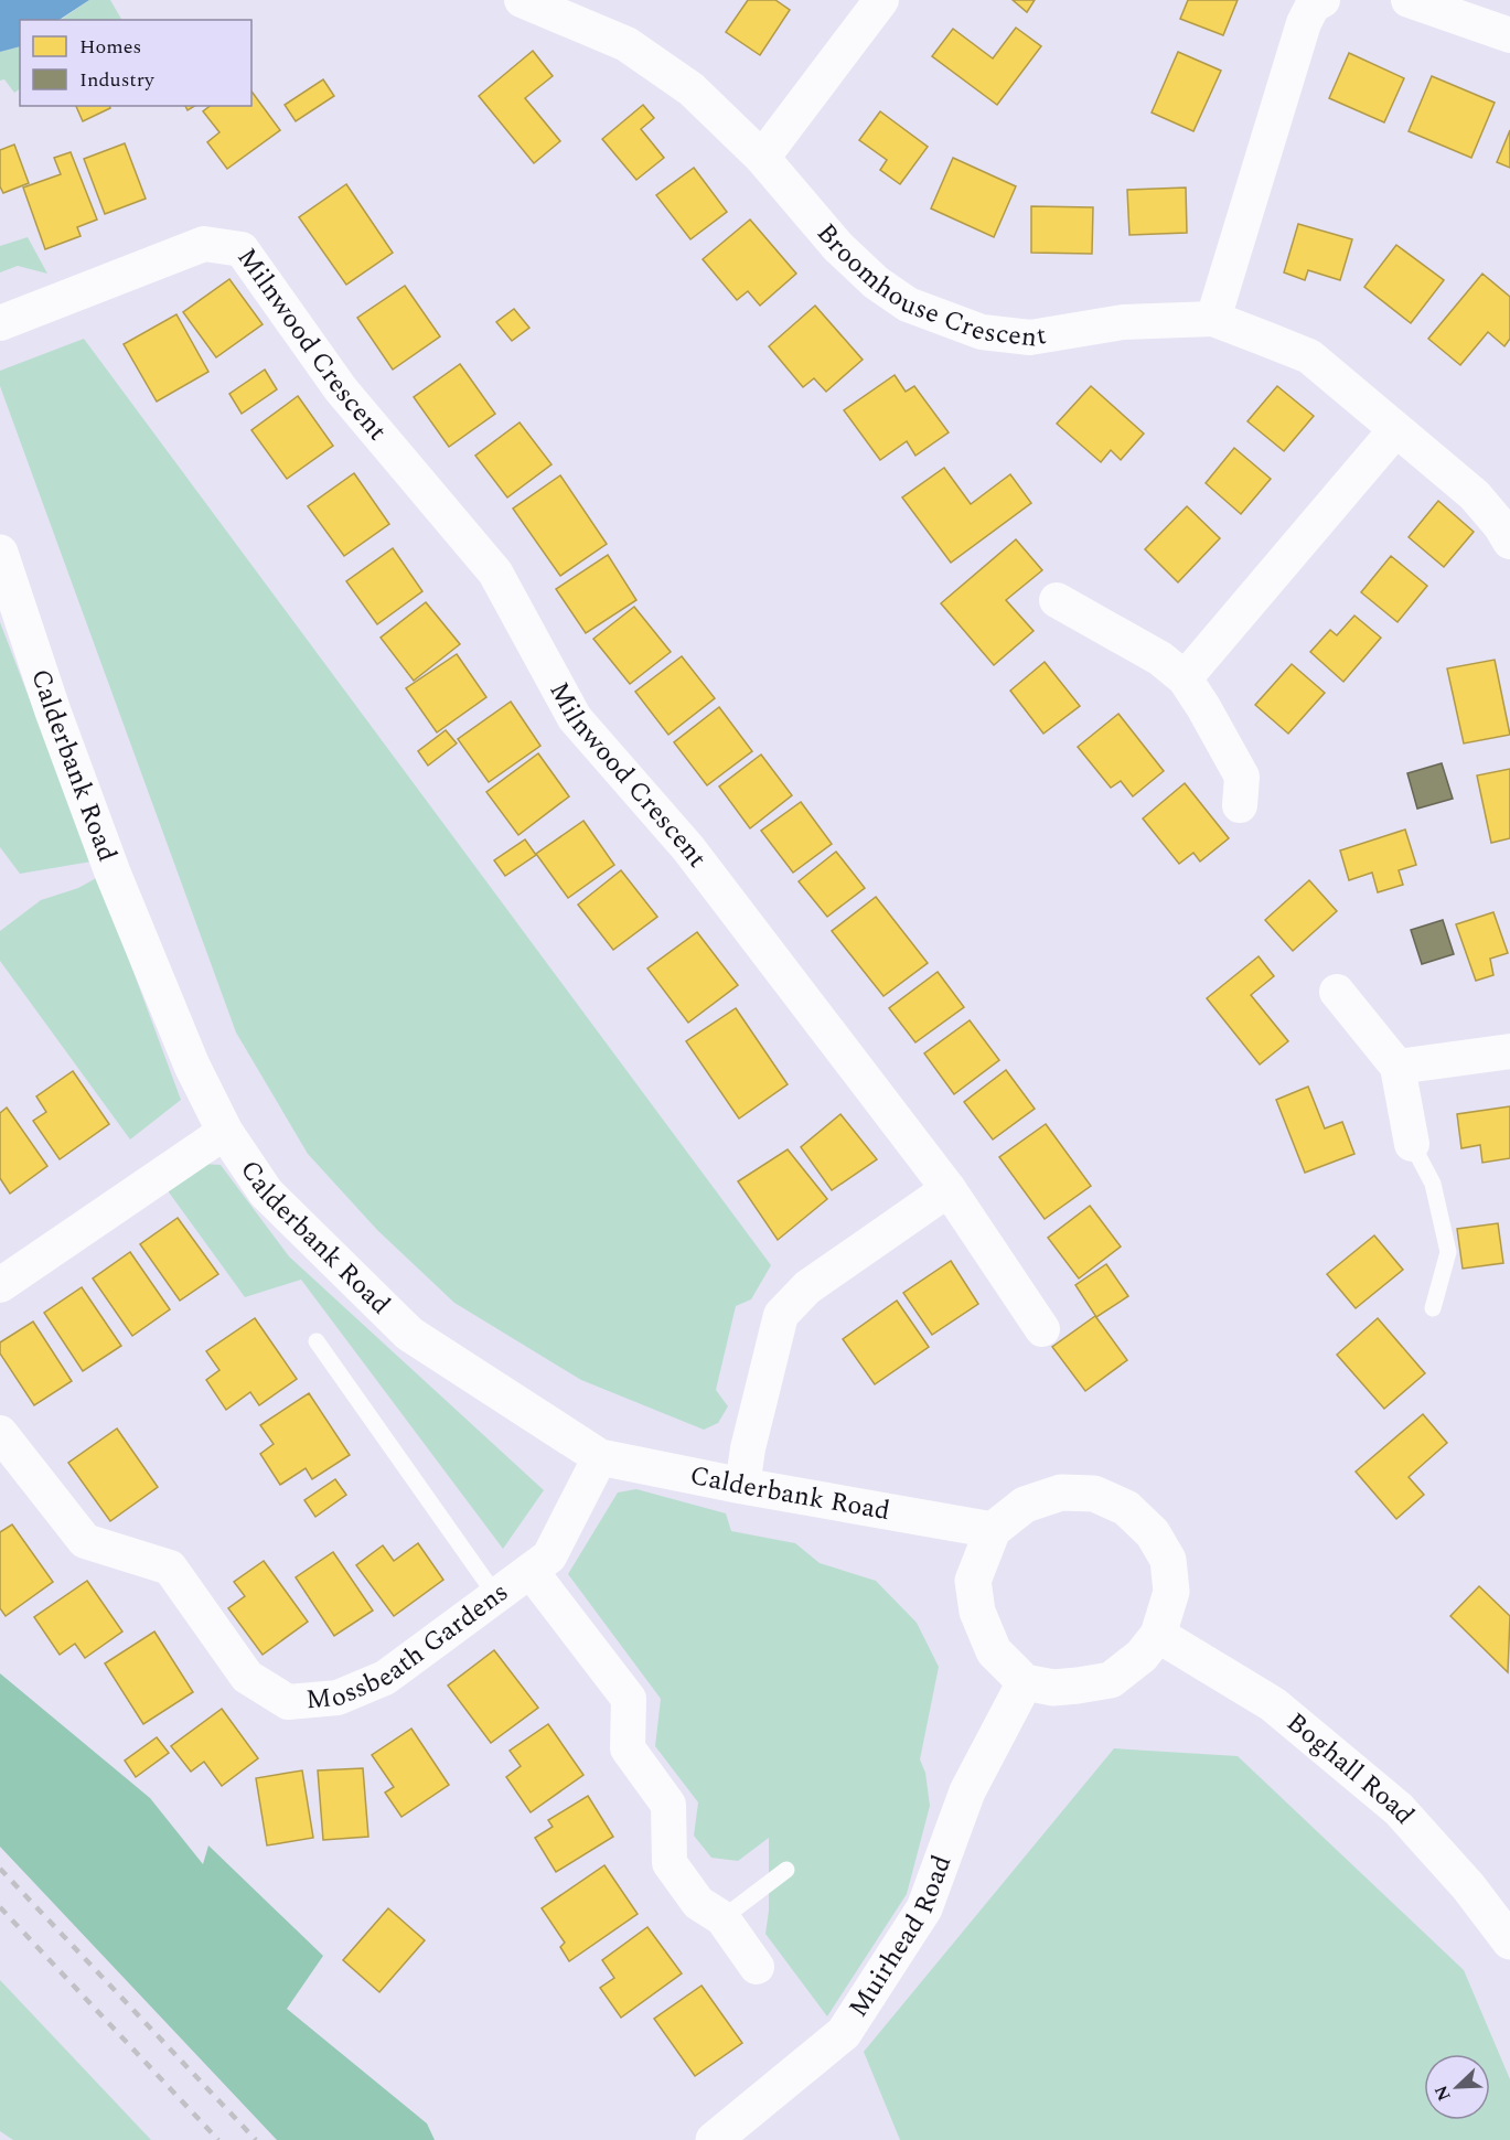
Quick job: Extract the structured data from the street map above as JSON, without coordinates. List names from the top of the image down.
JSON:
{
  "streets": {
    "street": [
      "Broomhouse Crescent",
      "Milnwood Crescent",
      "Calderbank Road",
      "Mossbeath Gardens",
      "Boghall Road",
      "Muirhead Road"
    ]
  },
  "crossings": [
    ["Calderbank Road", "Mossbeath Gardens"],
    ["Calderbank Road", "Boghall Road"],
    ["Calderbank Road", "Muirhead Road"],
    ["Boghall Road", "Muirhead Road"]
  ],
  "legend": ["Homes", "Industry"],
  "north": "bottom left"
}
